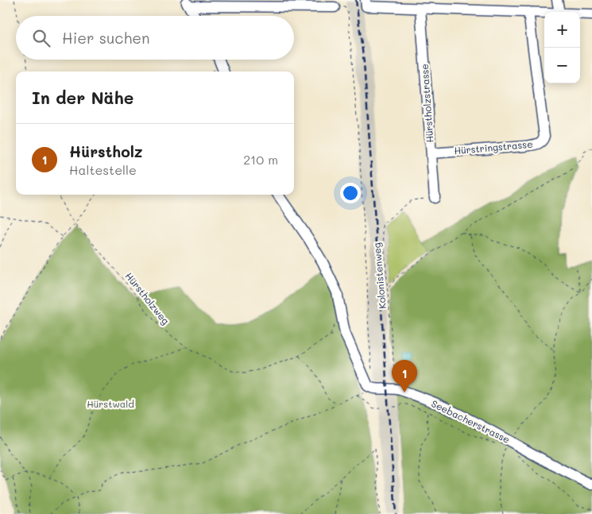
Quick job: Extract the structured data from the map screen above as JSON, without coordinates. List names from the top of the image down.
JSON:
{
  "streets": {
    "street": ["Hürstholzstrasse", "Hürstringstrasse", "Seebacherstrasse"],
    "path": ["Kolonistenweg", "Hürstholzweg"]
  },
  "crossings": [
    ["Hürstholzstrasse", "Hürstringstrasse"],
    ["Hürstholzstrasse", "Kolonistenweg"]
  ],
  "parks": ["Hürstwald"],
  "page": {
    "map_buttons": ["+", "−"],
    "search": "Hier suchen",
    "heading": "In der Nähe",
    "list": [
      {
        "mark": "1",
        "name": "Hürstholz",
        "note": "Haltestelle",
        "value": "210 m"
      }
    ],
    "pins": "1"
  }
}
